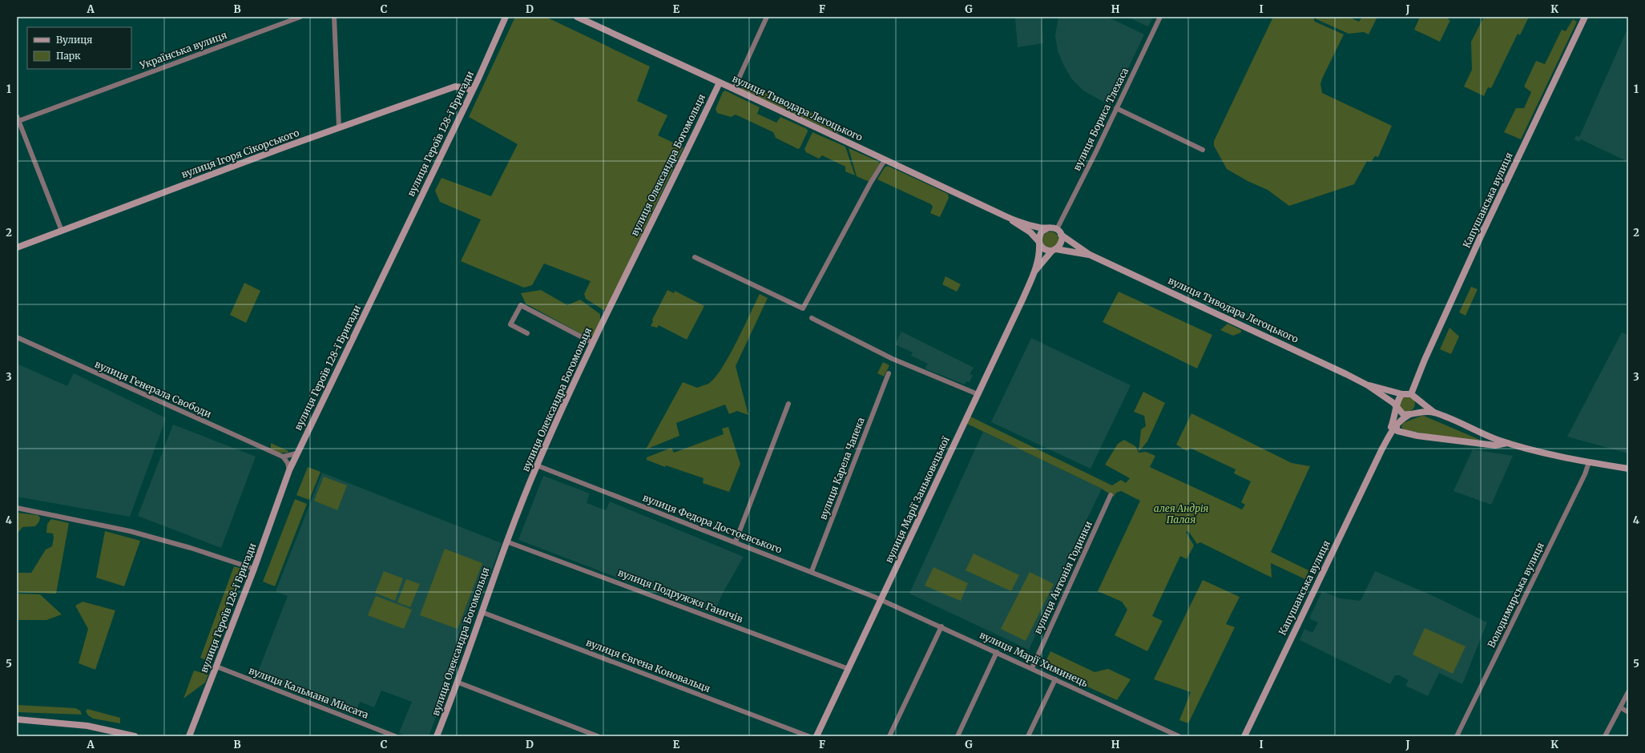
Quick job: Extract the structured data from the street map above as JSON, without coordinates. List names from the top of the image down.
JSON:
{
  "streets": {
    "street": [
      "Українська вулиця",
      "вулиця Тиводара Легоцького",
      "вулиця Бориса Тлехаса",
      "вулиця Героїв 128-ї Бригади",
      "вулиця Ігоря Сікорського",
      "вулиця Олександра Богомольця",
      "Капушанська вулиця",
      "вулиця Генерала Свободи",
      "вулиця Карела Чапека",
      "вулиця Марії Заньковецької",
      "вулиця Федора Достоєвського",
      "вулиця Антонія Годинки",
      "Володимирська вулиця",
      "вулиця Подружжя Ганичів",
      "вулиця Марії Химинець",
      "вулиця Євгена Коновальця",
      "вулиця Кальмана Міксата"
    ]
  },
  "crossings": [
    ["вулиця Тиводара Легоцького", "вулиця Бориса Тлехаса"],
    ["вулиця Тиводара Легоцького", "вулиця Олександра Богомольця"],
    ["вулиця Тиводара Легоцького", "Капушанська вулиця"],
    ["вулиця Тиводара Легоцького", "вулиця Марії Заньковецької"],
    ["вулиця Бориса Тлехаса", "вулиця Марії Заньковецької"],
    ["вулиця Героїв 128-ї Бригади", "вулиця Ігоря Сікорського"],
    ["вулиця Героїв 128-ї Бригади", "вулиця Кальмана Міксата"],
    ["вулиця Олександра Богомольця", "вулиця Федора Достоєвського"],
    ["вулиця Олександра Богомольця", "вулиця Подружжя Ганичів"],
    ["вулиця Олександра Богомольця", "вулиця Євгена Коновальця"],
    ["вулиця Карела Чапека", "вулиця Федора Достоєвського"],
    ["вулиця Марії Заньковецької", "вулиця Федора Достоєвського"],
    ["вулиця Марії Заньковецької", "вулиця Подружжя Ганичів"],
    ["вулиця Марії Заньковецької", "вулиця Марії Химинець"],
    ["вулиця Федора Достоєвського", "вулиця Марії Химинець"],
    ["вулиця Антонія Годинки", "вулиця Марії Химинець"]
  ],
  "parks": ["алея Андрія Палая"],
  "legend": ["Вулиця", "Парк"],
  "grid": {
    "columns": [
      "A",
      "B",
      "C",
      "D",
      "E",
      "F",
      "G",
      "H",
      "I",
      "J",
      "K"
    ],
    "rows": [
      "1",
      "2",
      "3",
      "4",
      "5"
    ]
  }
}
